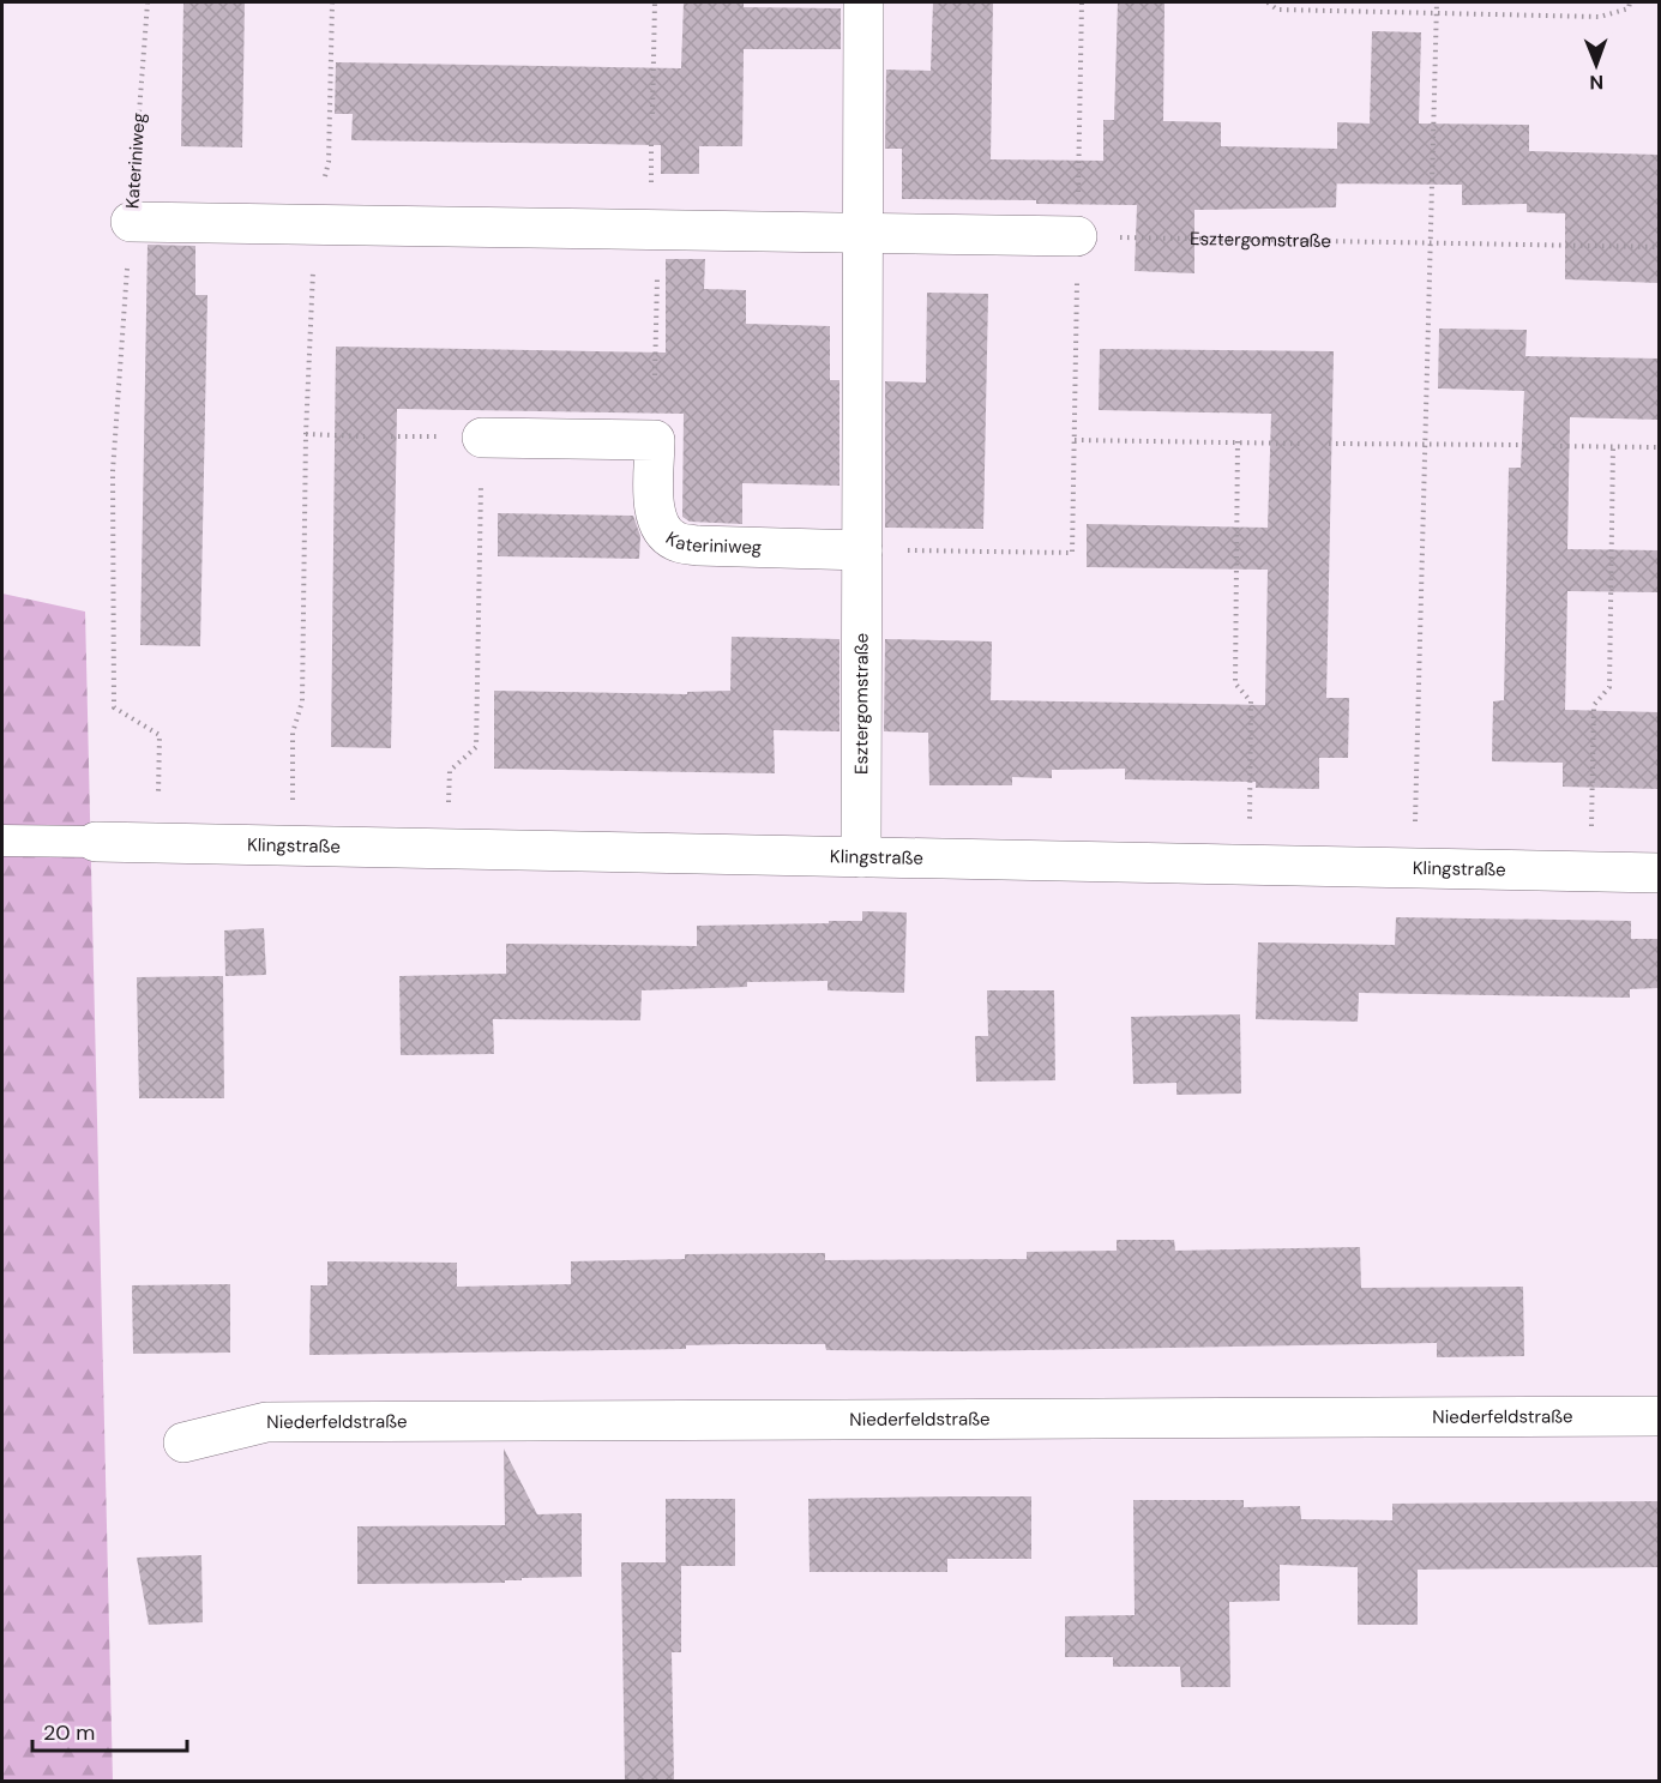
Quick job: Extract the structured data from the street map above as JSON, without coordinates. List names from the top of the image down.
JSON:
{
  "streets": {
    "street": [
      "Kateriniweg",
      "Esztergomstraße",
      "Klingstraße",
      "Niederfeldstraße"
    ]
  },
  "crossings": [
    ["Kateriniweg", "Esztergomstraße"],
    ["Esztergomstraße", "Klingstraße"]
  ],
  "scale_bar": "20 m",
  "north": "bottom"
}
